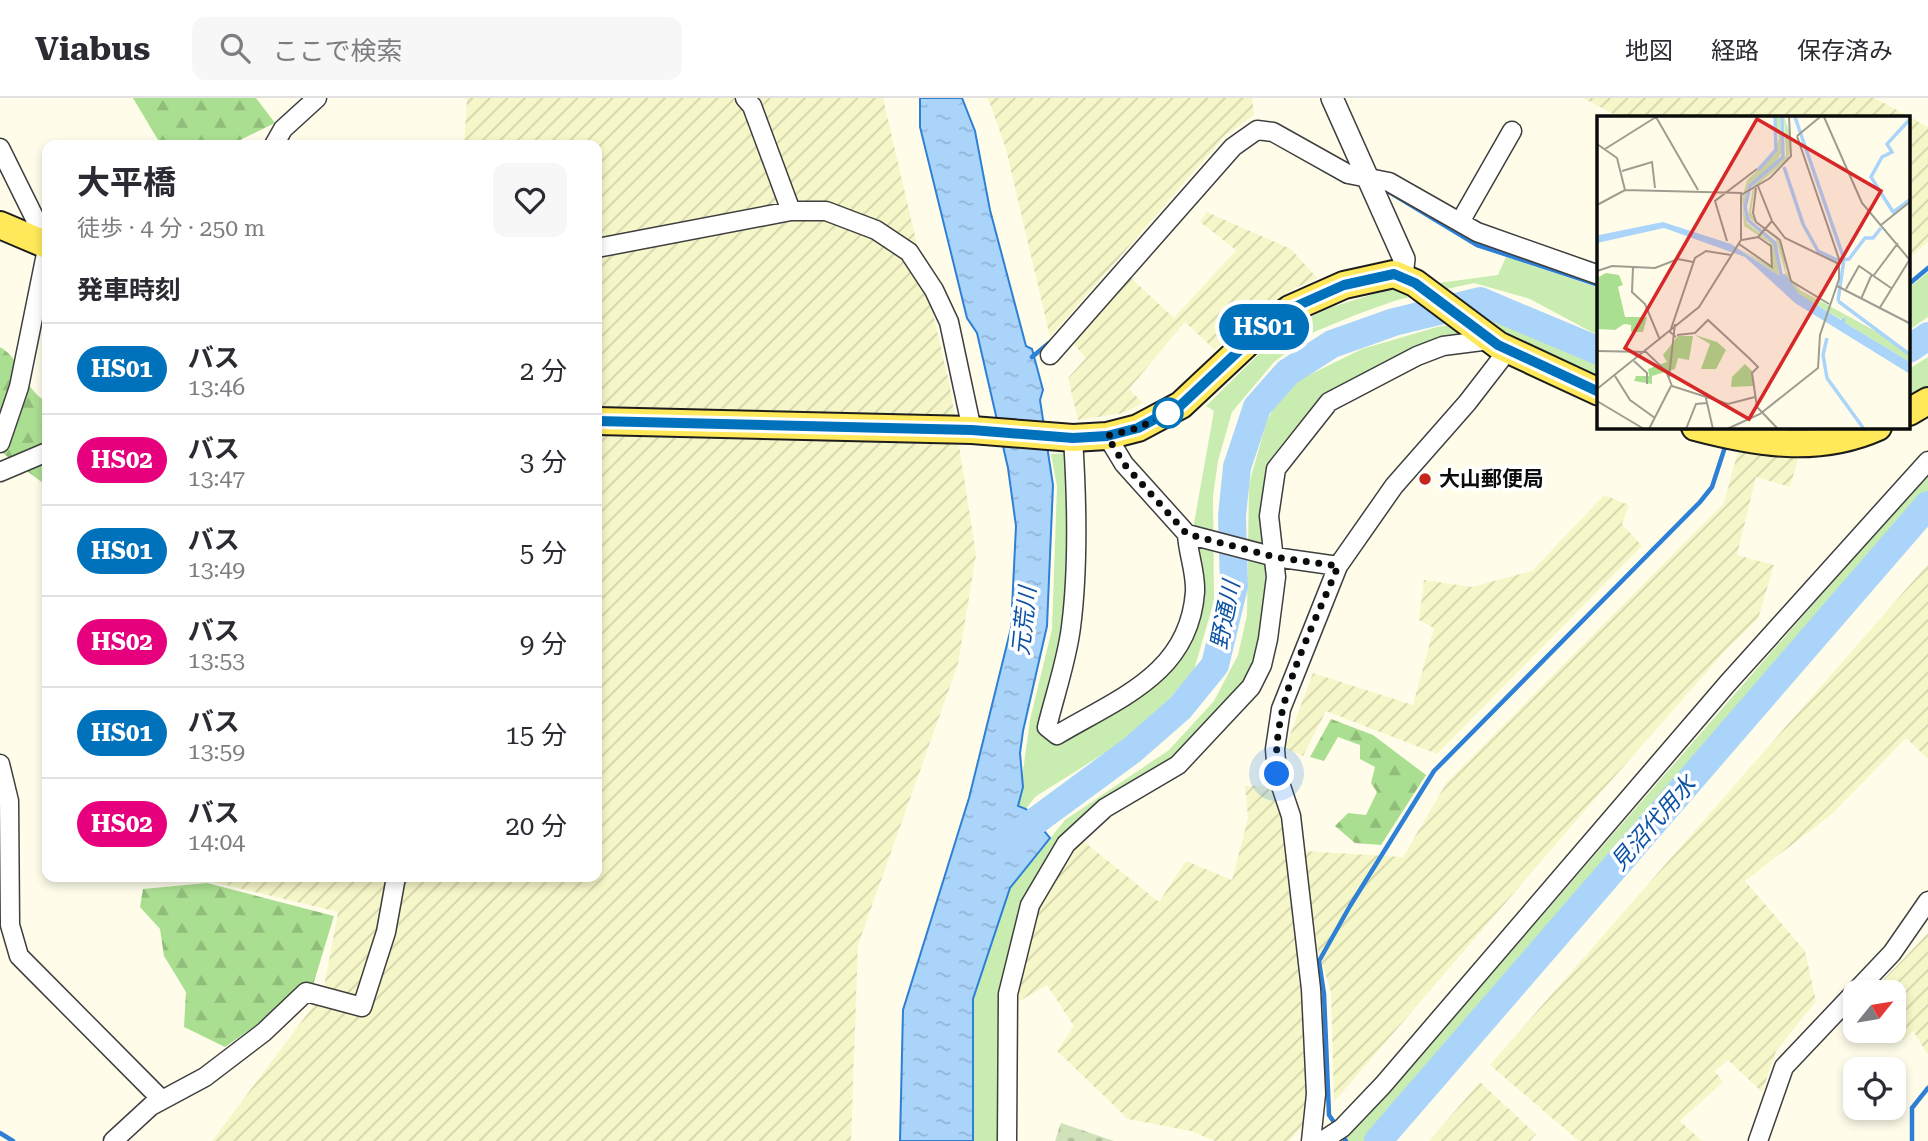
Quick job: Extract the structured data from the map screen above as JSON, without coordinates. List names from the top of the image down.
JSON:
{
  "water": ["野通川", "元荒川", "見沼代用水"],
  "places": ["大山郵便局"],
  "lines": ["bus line HS01"],
  "north": "top right",
  "page": {
    "header": "Viabus",
    "search": "ここで検索",
    "nav": ["地図", "経路", "保存済み"],
    "on_map": "HS01",
    "heading": [
      ["大平橋", "徒歩 · 4 分 · 250 m"],
      "発車時刻"
    ],
    "list": [
      {
        "mark": "HS01",
        "name": "バス",
        "note": "13:46",
        "value": "2 分"
      },
      {
        "mark": "HS02",
        "name": "バス",
        "note": "13:47",
        "value": "3 分"
      },
      {
        "mark": "HS01",
        "name": "バス",
        "note": "13:49",
        "value": "5 分"
      },
      {
        "mark": "HS02",
        "name": "バス",
        "note": "13:53",
        "value": "9 分"
      },
      {
        "mark": "HS01",
        "name": "バス",
        "note": "13:59",
        "value": "15 分"
      },
      {
        "mark": "HS02",
        "name": "バス",
        "note": "14:04",
        "value": "20 分"
      }
    ]
  }
}
